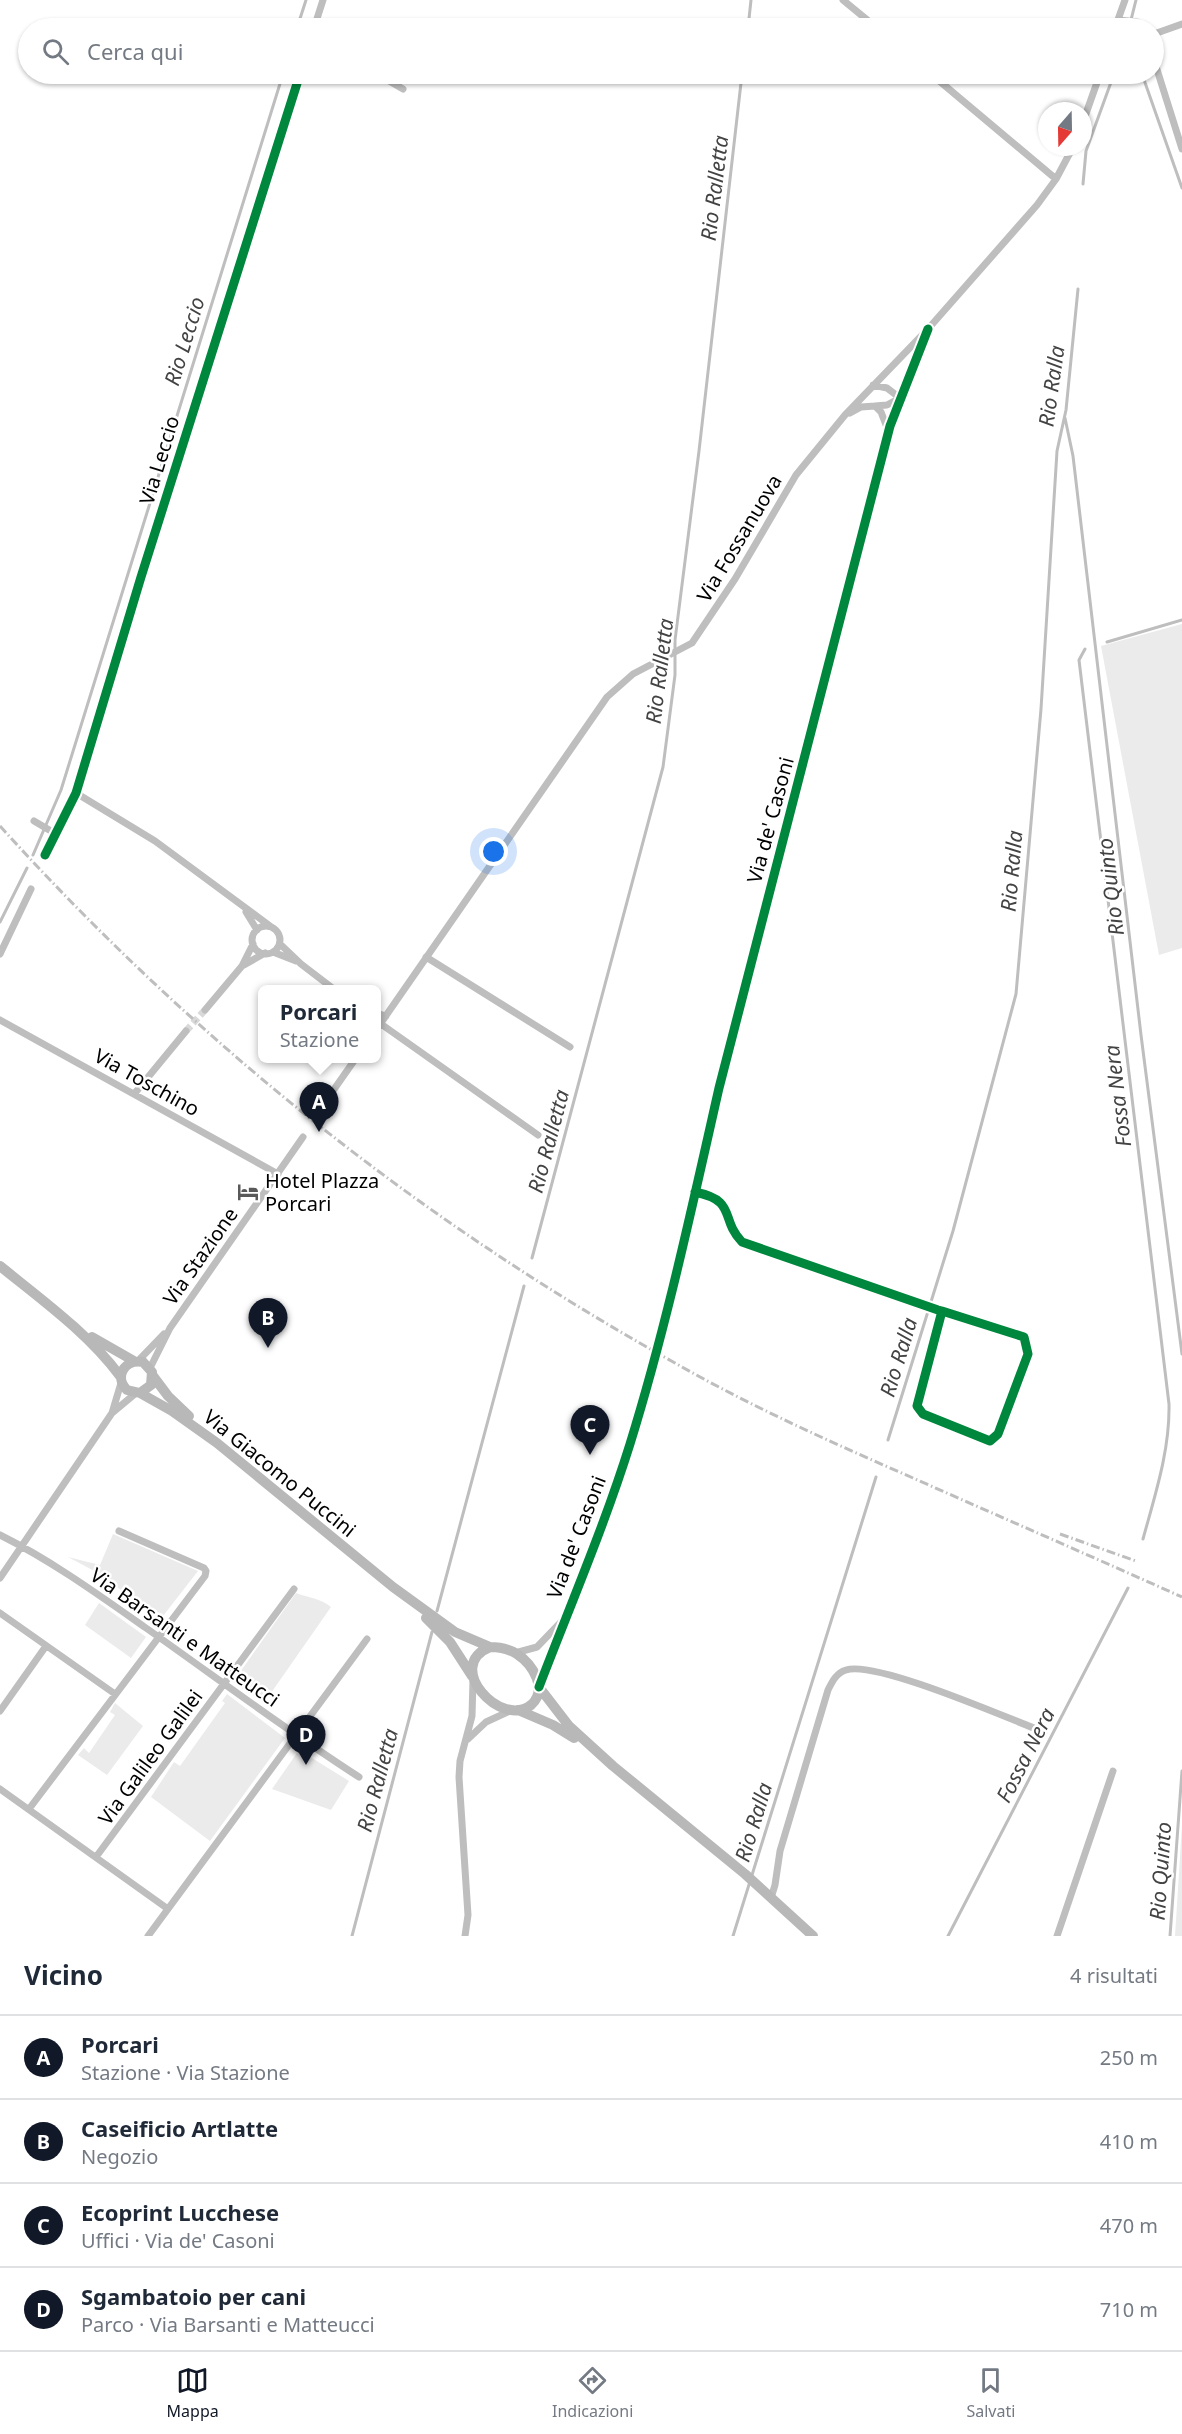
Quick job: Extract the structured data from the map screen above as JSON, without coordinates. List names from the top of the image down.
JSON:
{
  "streets": {
    "main road": ["Via Giacomo Puccini"],
    "street": [
      "Via Leccio",
      "Via Fossanuova",
      "Via de' Casoni",
      "Via Toschino",
      "Via Stazione",
      "Via Barsanti e Matteucci",
      "Via Galileo Galilei"
    ]
  },
  "crossings": [
    ["Via Fossanuova", "Via de' Casoni"],
    ["Via de' Casoni", "Via Giacomo Puccini"],
    ["Via Toschino", "Via Stazione"],
    ["Via Stazione", "Via Giacomo Puccini"],
    ["Via Barsanti e Matteucci", "Via Galileo Galilei"]
  ],
  "water": [
    "Rio Ralletta",
    "Rio Leccio",
    "Rio Ralla",
    "Rio Quinto",
    "Fossa Nera"
  ],
  "places": {
    "hotel": ["Hotel Plazza Porcari"]
  },
  "north": "bottom",
  "page": {
    "search": "Cerca qui",
    "popup": ["Porcari", "Stazione"],
    "pins": [
      "A",
      "B",
      "C",
      "D"
    ],
    "heading": ["Vicino", "4 risultati"],
    "list": [
      {
        "mark": "A",
        "name": "Porcari",
        "note": "Stazione · Via Stazione",
        "value": "250 m"
      },
      {
        "mark": "B",
        "name": "Caseificio Artlatte",
        "note": "Negozio",
        "value": "410 m"
      },
      {
        "mark": "C",
        "name": "Ecoprint Lucchese",
        "note": "Uffici · Via de' Casoni",
        "value": "470 m"
      },
      {
        "mark": "D",
        "name": "Sgambatoio per cani",
        "note": "Parco · Via Barsanti e Matteucci",
        "value": "710 m"
      }
    ],
    "nav": ["Mappa", "Indicazioni", "Salvati"]
  }
}
